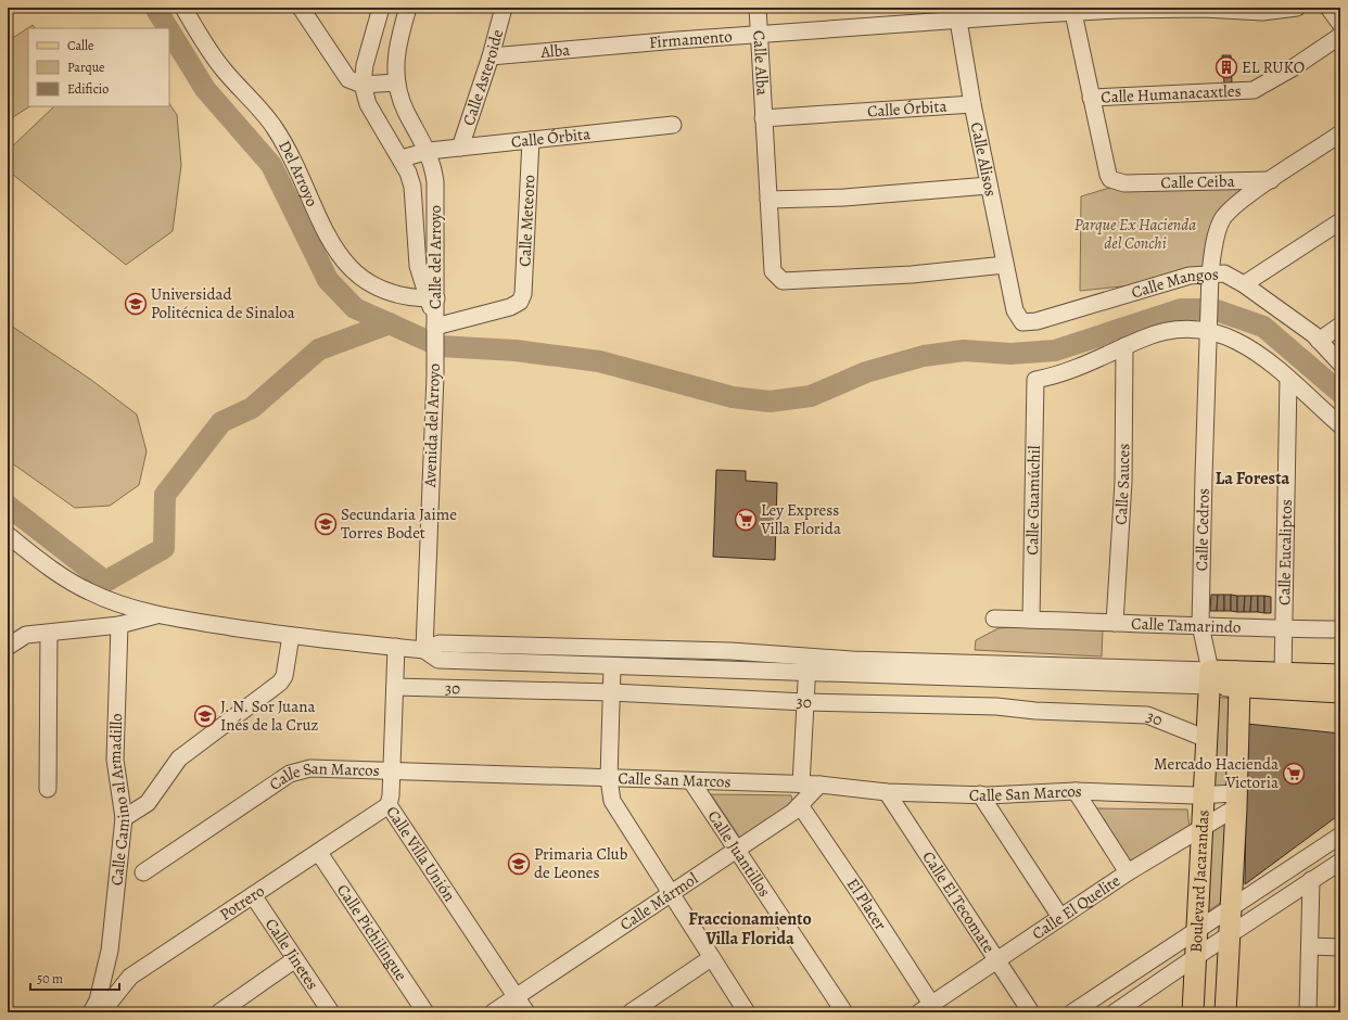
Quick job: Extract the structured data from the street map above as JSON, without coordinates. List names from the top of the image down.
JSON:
{
  "streets": {
    "main road": ["Boulevard Jacarandas"],
    "street": [
      "Firmamento",
      "Alba",
      "Calle Alba",
      "Calle Asteroide",
      "Calle Humanacaxtles",
      "Calle Órbita",
      "Calle Alisos",
      "Del Arroyo",
      "Calle Ceiba",
      "Calle Meteoro",
      "Calle del Arroyo",
      "Calle Mangos",
      "Avenida del Arroyo",
      "Calle Sauces",
      "Calle Guamúchil",
      "Calle Cedros",
      "Calle Eucaliptos",
      "Calle Tamarindo",
      "30",
      "Calle San Marcos",
      "Calle Camino al Armadillo",
      "Calle Villa Unión",
      "Calle Juantillos",
      "Calle Mármol",
      "Potrero",
      "Calle El Tecomate",
      "El Placer",
      "Calle El Quelite",
      "Calle Pichilingue",
      "Calle Jinetes"
    ]
  },
  "crossings": [
    ["Firmamento", "Alba"],
    ["Firmamento", "Calle Alba"],
    ["Firmamento", "Calle Alisos"],
    ["Alba", "Calle Asteroide"],
    ["Calle Alba", "Calle Órbita"],
    ["Calle Alba", "Calle Alisos"],
    ["Calle Asteroide", "Calle Órbita"],
    ["Calle Humanacaxtles", "Calle Ceiba"],
    ["Calle Órbita", "Calle Alisos"],
    ["Calle Órbita", "Calle Meteoro"],
    ["Calle Órbita", "Calle del Arroyo"],
    ["Calle Alisos", "Calle Mangos"],
    ["Del Arroyo", "Calle del Arroyo"],
    ["Calle Ceiba", "Calle Mangos"],
    ["Calle Ceiba", "Calle Cedros"],
    ["Calle Meteoro", "Calle del Arroyo"],
    ["Calle Meteoro", "Avenida del Arroyo"],
    ["Calle del Arroyo", "Avenida del Arroyo"],
    ["Calle Mangos", "Calle Cedros"],
    ["Calle Sauces", "Calle Guamúchil"],
    ["Calle Sauces", "Calle Tamarindo"],
    ["Calle Guamúchil", "Calle Tamarindo"],
    ["Calle Cedros", "Calle Tamarindo"],
    ["Calle Cedros", "Boulevard Jacarandas"],
    ["Calle Eucaliptos", "Calle Tamarindo"],
    ["30", "Calle Villa Unión"],
    ["30", "Boulevard Jacarandas"],
    ["Calle San Marcos", "Calle Villa Unión"],
    ["Calle San Marcos", "Calle Juantillos"],
    ["Calle San Marcos", "Boulevard Jacarandas"],
    ["Calle San Marcos", "Calle Mármol"],
    ["Calle San Marcos", "Calle El Tecomate"],
    ["Calle San Marcos", "Calle El Quelite"],
    ["Calle Camino al Armadillo", "Potrero"],
    ["Calle Villa Unión", "Calle Mármol"],
    ["Calle Villa Unión", "Potrero"],
    ["Calle Juantillos", "Calle Mármol"],
    ["Boulevard Jacarandas", "Calle El Quelite"],
    ["Calle Mármol", "El Placer"],
    ["Potrero", "Calle Pichilingue"],
    ["Potrero", "Calle Jinetes"],
    ["Calle El Tecomate", "Calle El Quelite"],
    ["El Placer", "Calle El Quelite"]
  ],
  "districts": ["La Foresta", "Fraccionamiento Villa Florida"],
  "parks": ["Parque Ex Hacienda del Conchi"],
  "places": {
    "building": ["EL RUKO"],
    "school or university": [
      "Universidad Politécnica de Sinaloa",
      "Secundaria Jaime Torres Bodet",
      "J. N. Sor Juana Inés de la Cruz",
      "Primaria Club de Leones"
    ],
    "supermarket": ["Ley Express Villa Florida", "Mercado Hacienda Victoria"]
  },
  "legend": ["Calle", "Parque", "Edificio"],
  "scale_bar": "50 m"
}
